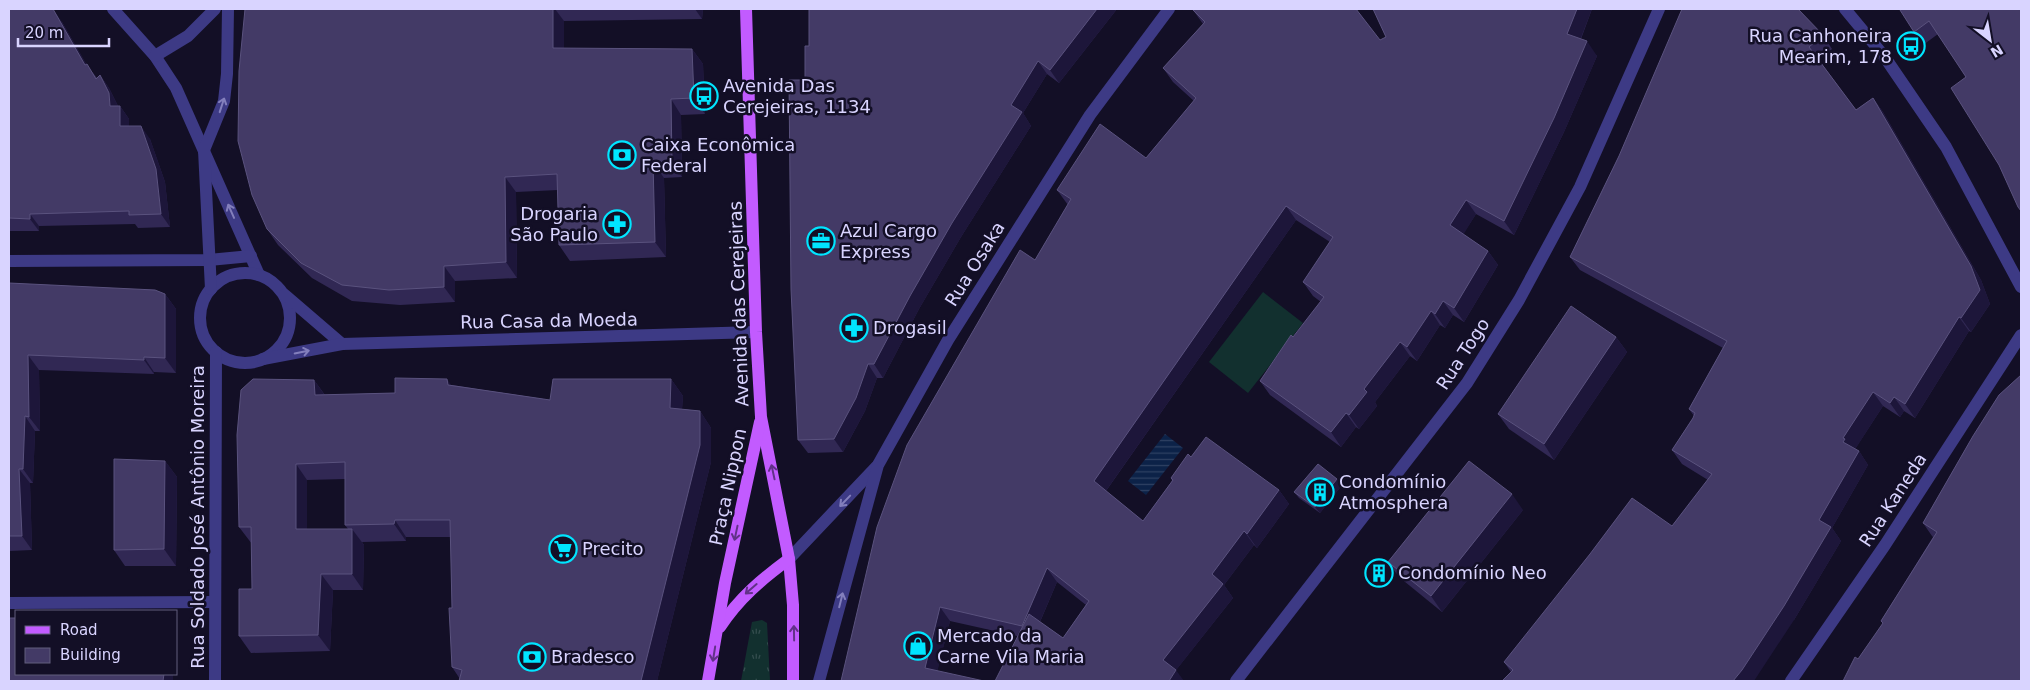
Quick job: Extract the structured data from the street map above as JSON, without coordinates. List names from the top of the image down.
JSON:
{
  "streets": {
    "main road": ["Avenida das Cerejeiras", "Praça Nippon"],
    "street": [
      "Rua Osaka",
      "Rua Casa da Moeda",
      "Rua Togo",
      "Rua Kaneda",
      "Rua Soldado José Antônio Moreira"
    ]
  },
  "crossings": [
    ["Avenida das Cerejeiras", "Rua Casa da Moeda"],
    ["Avenida das Cerejeiras", "Praça Nippon"],
    ["Rua Casa da Moeda", "Rua Soldado José Antônio Moreira"]
  ],
  "places": {
    "bus stop": ["Rua Canhoneira Mearim, 178", "Avenida Das Cerejeiras, 1134"],
    "bank": ["Caixa Econômica Federal", "Bradesco"],
    "pharmacy": ["Drogaria São Paulo", "Drogasil"],
    "office": ["Azul Cargo Express"],
    "building": ["Condomínio Atmosphera", "Condomínio Neo"],
    "supermarket": ["Precito"],
    "shop": ["Mercado da Carne Vila Maria"]
  },
  "legend": ["Road", "Building"],
  "scale_bar": "20 m",
  "north": "bottom right"
}
